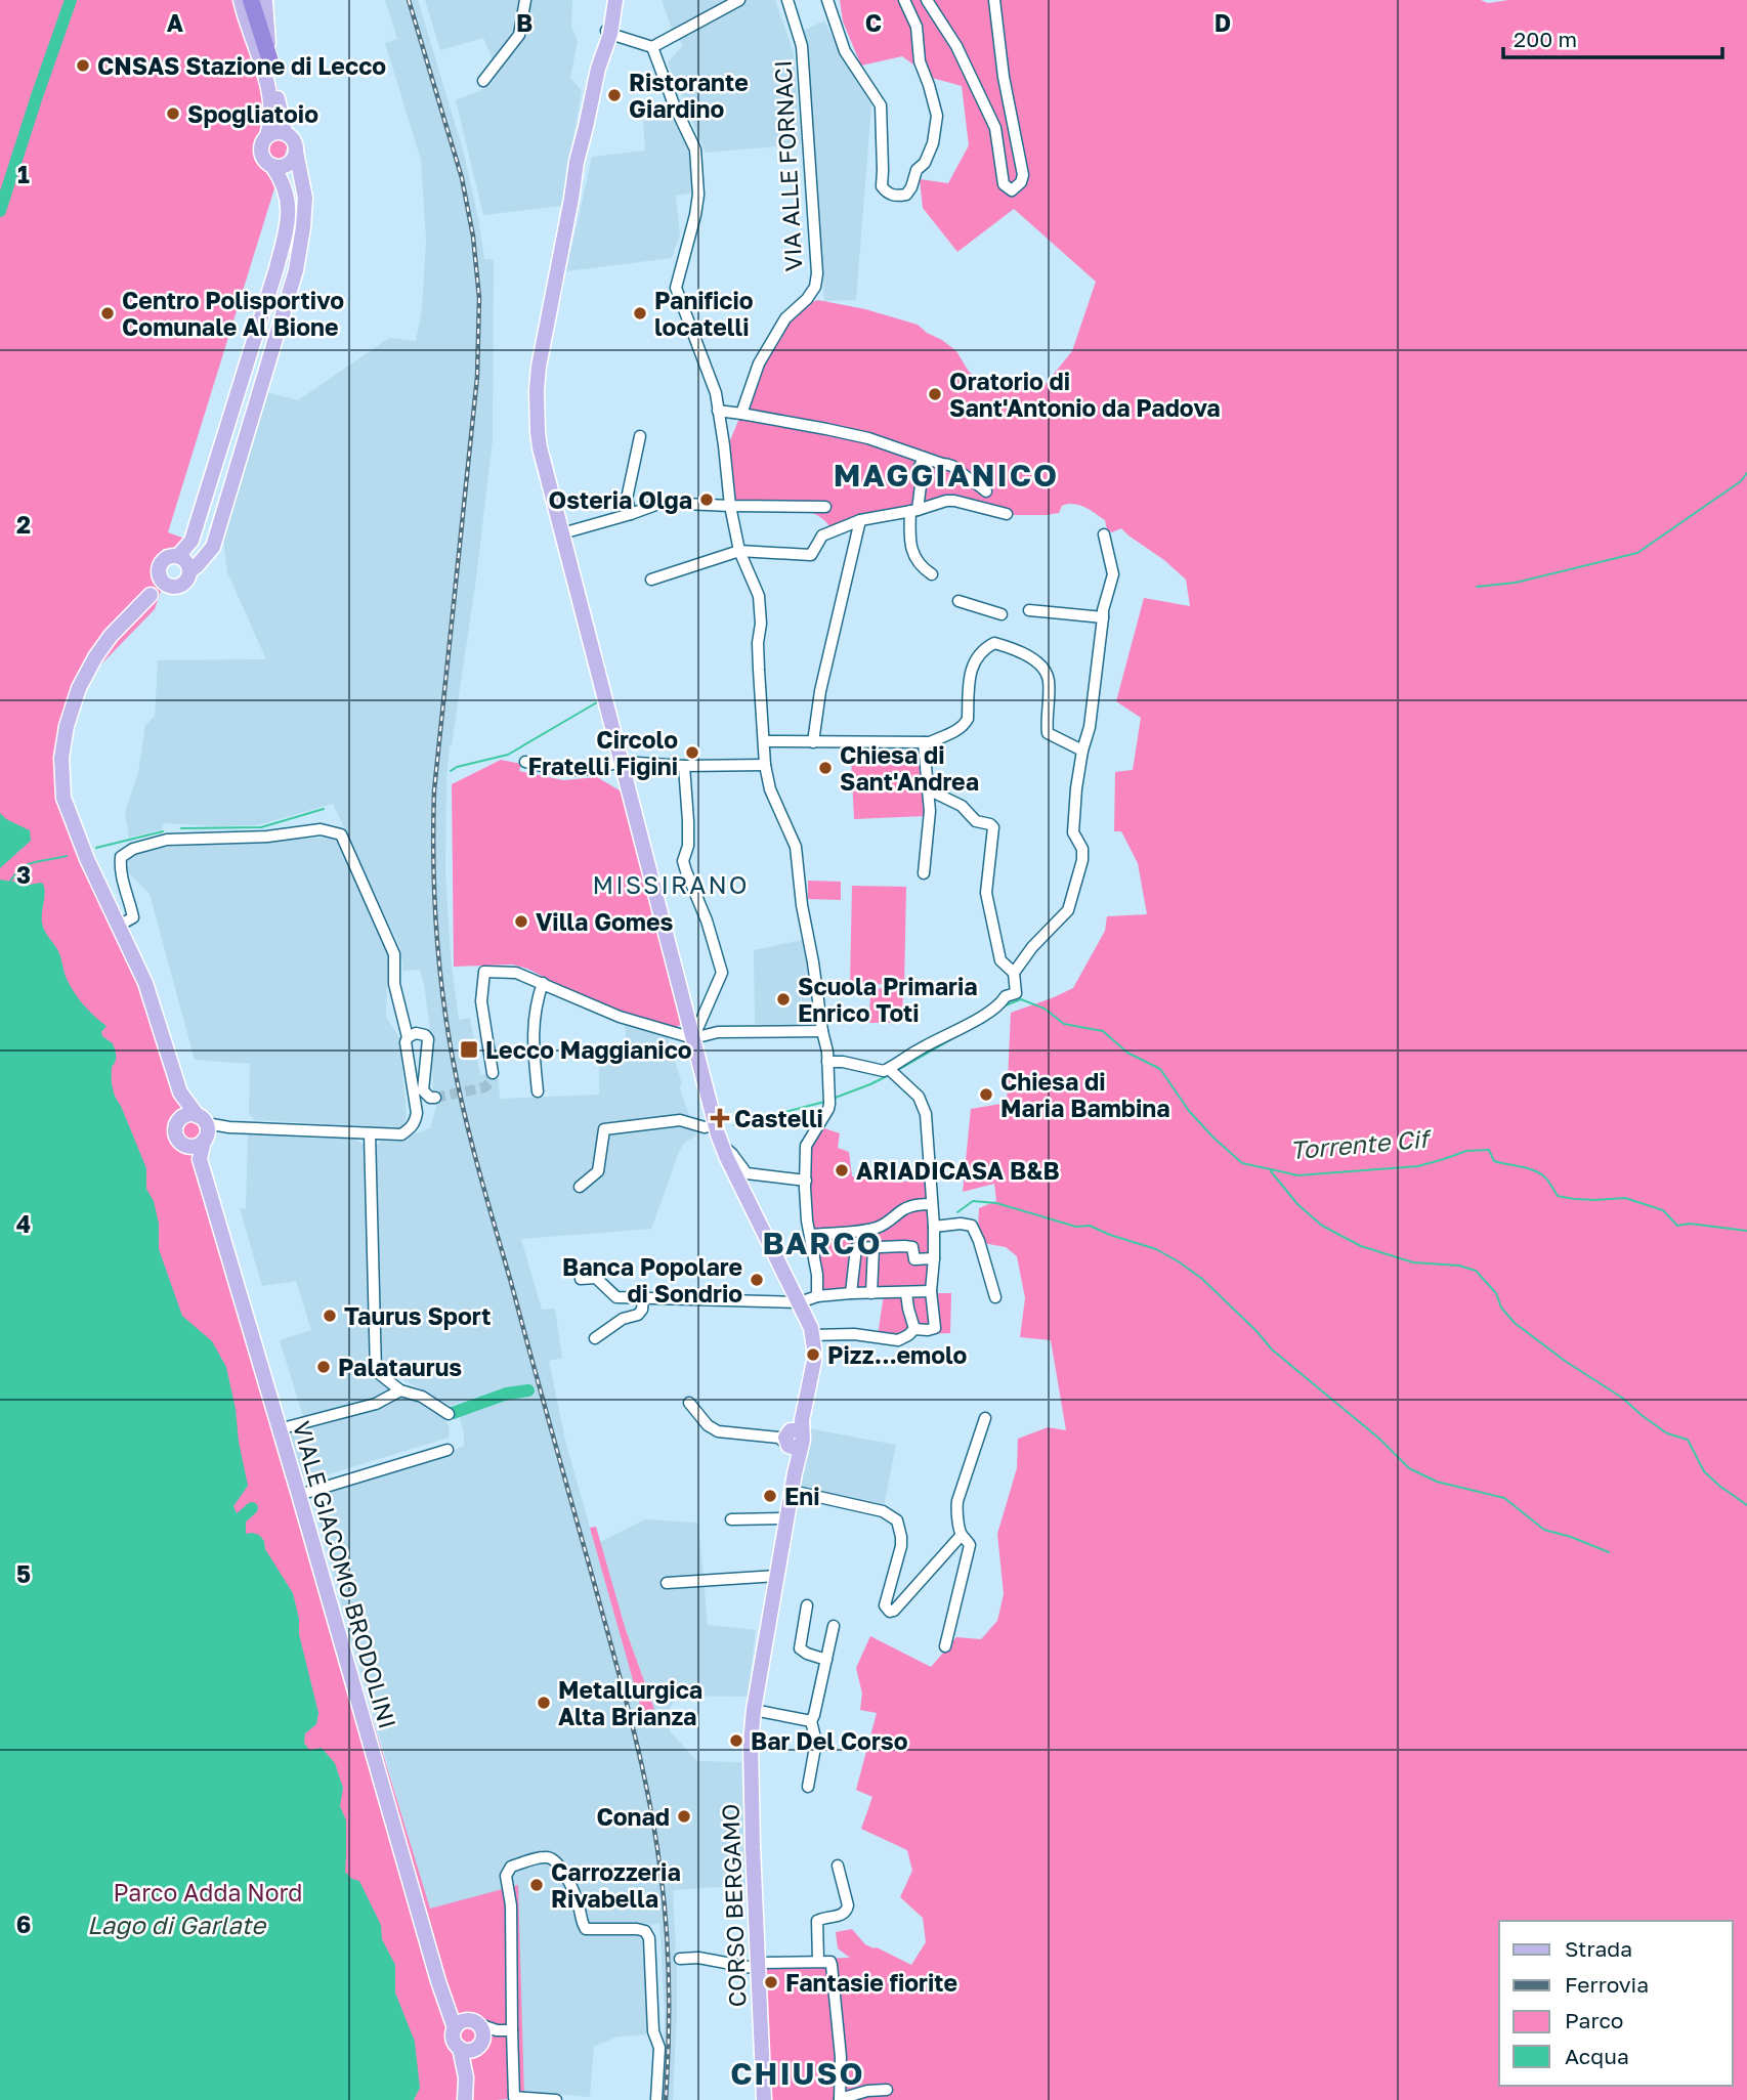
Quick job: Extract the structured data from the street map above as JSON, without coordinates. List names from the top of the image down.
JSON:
{
  "streets": {
    "main road": ["VIALE GIACOMO BRODOLINI", "CORSO BERGAMO"],
    "street": ["VIA ALLE FORNACI"]
  },
  "districts": [
    "MAGGIANICO",
    "MISSIRANO",
    "BARCO",
    "CHIUSO"
  ],
  "water": ["Torrente Cif", "Lago di Garlate"],
  "parks": ["Parco Adda Nord"],
  "places": {
    "other": [
      "CNSAS Stazione di Lecco",
      "Ristorante Giardino",
      "Spogliatoio",
      "Centro Polisportivo Comunale Al Bione",
      "Panificio locatelli",
      "Oratorio di Sant'Antonio da Padova",
      "Osteria Olga",
      "Circolo Fratelli Figini",
      "Chiesa di Sant'Andrea",
      "Villa Gomes",
      "Scuola Primaria Enrico Toti",
      "Chiesa di Maria Bambina",
      "ARIADICASA B&B",
      "Banca Popolare di Sondrio",
      "Taurus Sport",
      "Pizz...emolo",
      "Palataurus",
      "Eni",
      "Metallurgica Alta Brianza",
      "Bar Del Corso",
      "Conad",
      "Carrozzeria Rivabella",
      "Fantasie fiorite"
    ],
    "transit": ["Lecco Maggianico"],
    "health": ["Castelli"]
  },
  "legend": [
    "Strada",
    "Ferrovia",
    "Parco",
    "Acqua"
  ],
  "scale_bar": "200 m",
  "grid": {
    "columns": [
      "A",
      "B",
      "C",
      "D"
    ],
    "rows": [
      "1",
      "2",
      "3",
      "4",
      "5",
      "6"
    ]
  }
}
